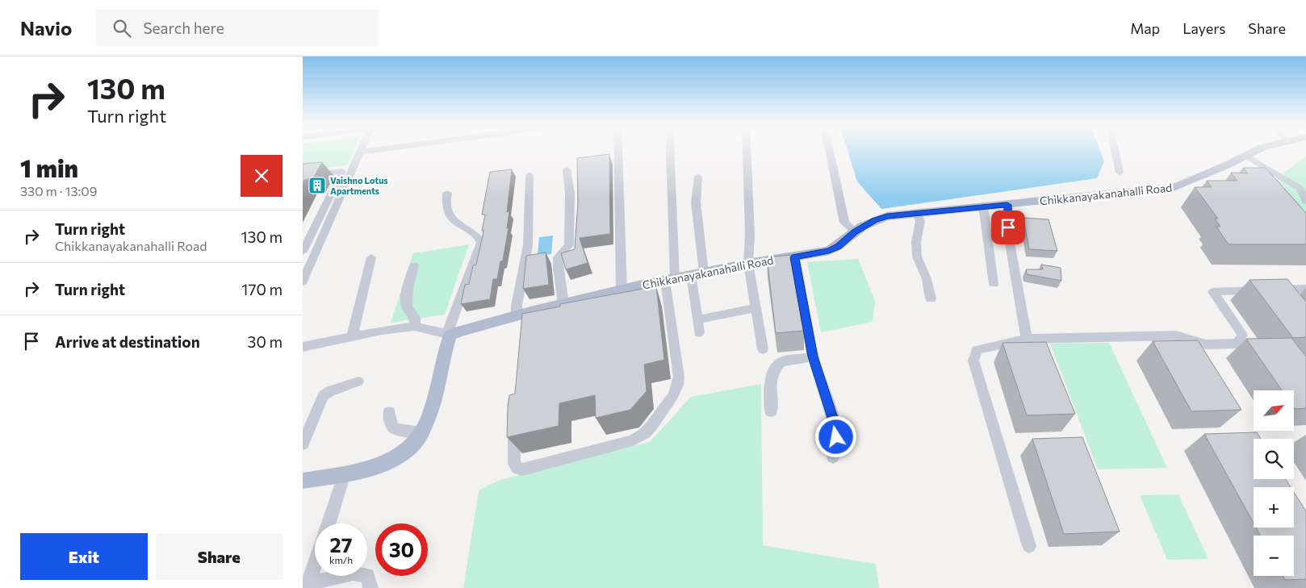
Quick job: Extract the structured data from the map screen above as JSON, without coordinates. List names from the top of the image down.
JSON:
{
  "streets": {
    "main road": ["Chikkanayakanahalli Road"]
  },
  "places": {
    "building": ["Vaishno Lotus Apartments"]
  },
  "north": "top right",
  "page": {
    "header": "Navio",
    "search": "Search here",
    "nav": ["Map", "Layers", "Share"],
    "turn": ["130 m", "Turn right"],
    "heading": ["1 min", "330 m · 13:09"],
    "list": [
      {
        "name": "Turn right",
        "note": "Chikkanayakanahalli Road",
        "value": "130 m"
      },
      {
        "name": "Turn right",
        "value": "170 m"
      },
      {
        "name": "Arrive at destination",
        "value": "30 m"
      }
    ],
    "map_buttons": ["+", "−"],
    "speed": "27 km/h",
    "limit": "30",
    "buttons": ["Exit", "Share"]
  }
}
